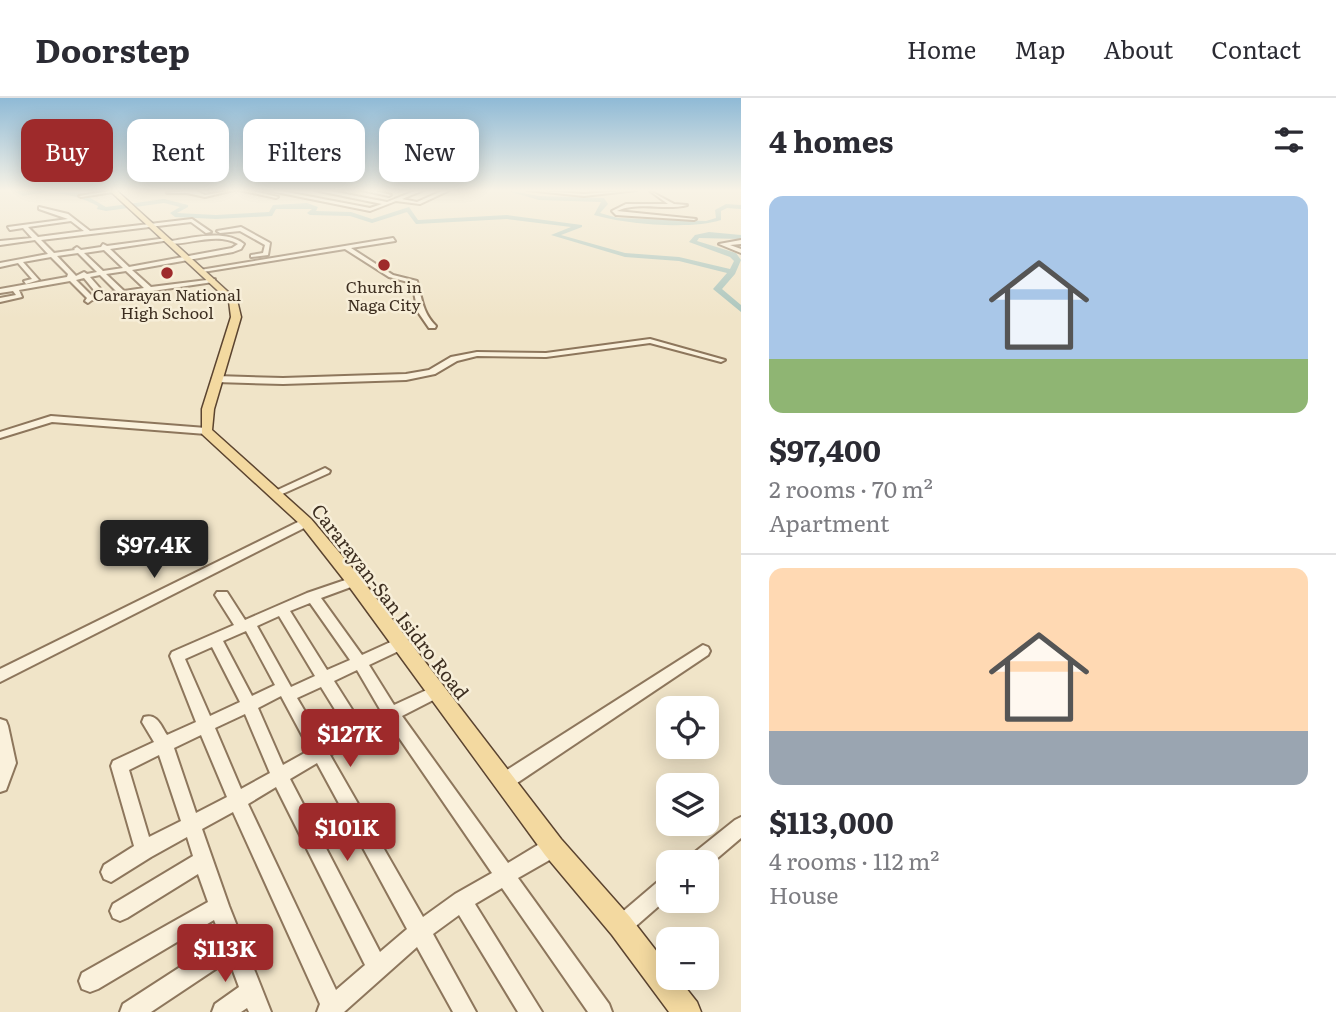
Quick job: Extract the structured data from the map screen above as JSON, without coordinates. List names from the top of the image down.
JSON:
{
  "streets": {
    "main road": ["Cararayan-San Isidro Road"]
  },
  "places": ["Church in Naga City", "Cararayan National High School"],
  "page": {
    "header": "Doorstep",
    "nav": [
      "Home",
      "Map",
      "About",
      "Contact"
    ],
    "heading": "4 homes",
    "chip": [
      "Buy",
      "Rent",
      "Filters",
      "New"
    ],
    "list": [
      {
        "name": "$97,400",
        "note": "2 rooms · 70 m² · Apartment"
      },
      {
        "name": "$113,000",
        "note": "4 rooms · 112 m² · House"
      }
    ],
    "price": [
      "$97.4K",
      "$127K",
      "$101K",
      "$113K"
    ],
    "map_buttons": ["+", "−"]
  }
}
